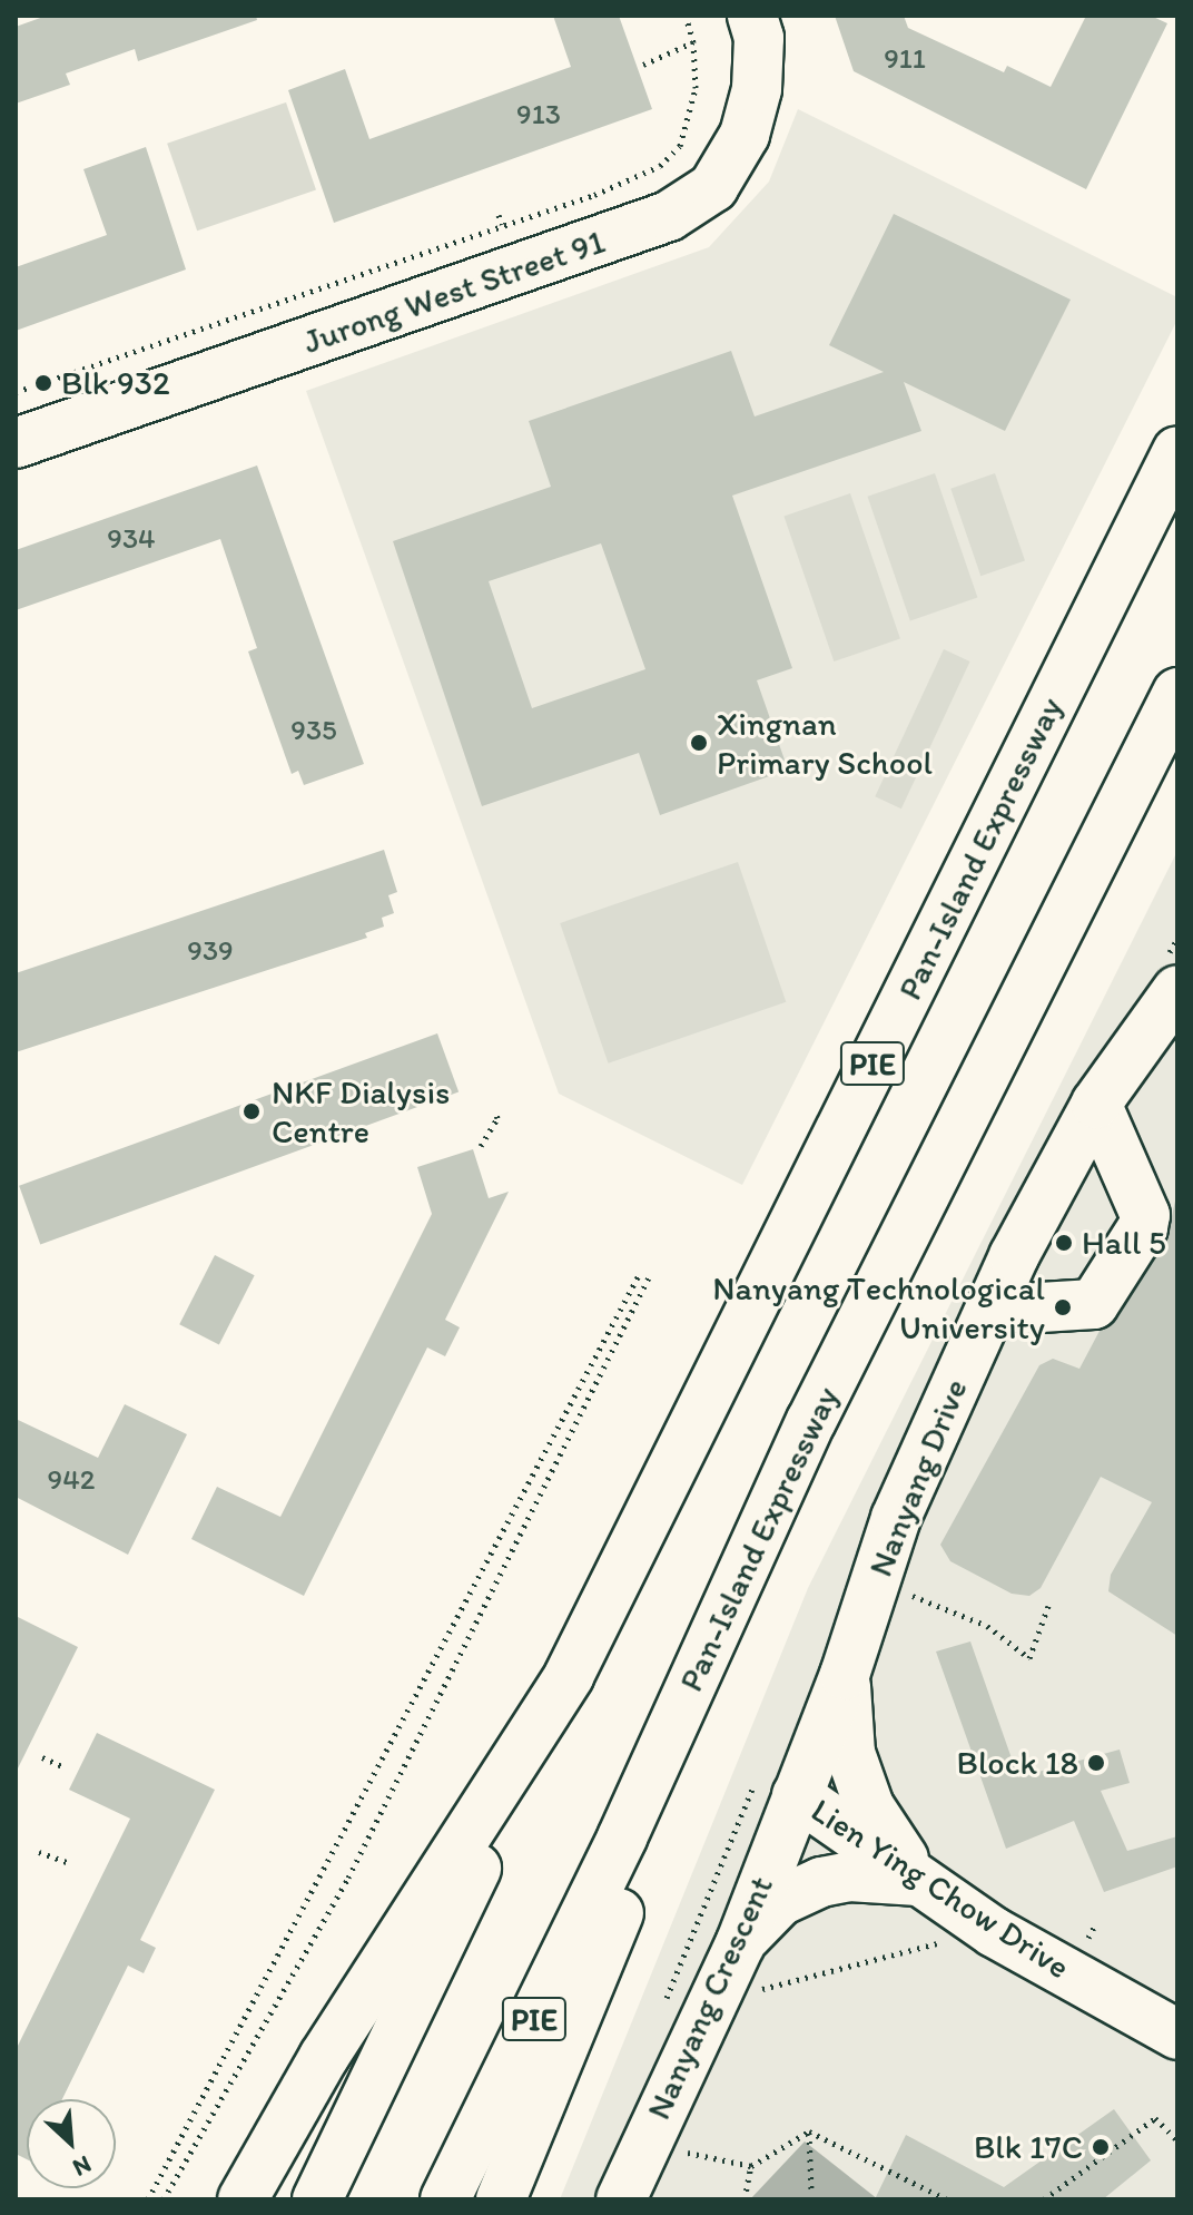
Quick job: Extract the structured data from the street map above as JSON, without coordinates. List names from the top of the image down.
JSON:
{
  "streets": {
    "main road": [
      "Jurong West Street 91",
      "Pan-Island Expressway",
      "PIE",
      "Nanyang Drive",
      "Lien Ying Chow Drive",
      "Nanyang Crescent"
    ]
  },
  "crossings": [
    ["Nanyang Drive", "Lien Ying Chow Drive"],
    ["Nanyang Drive", "Nanyang Crescent"],
    ["Lien Ying Chow Drive", "Nanyang Crescent"]
  ],
  "places": [
    "Blk 932",
    "Xingnan Primary School",
    "NKF Dialysis Centre",
    "Hall 5",
    "Nanyang Technological University",
    "Block 18",
    "Blk 17C"
  ],
  "house_numbers": [
    "911",
    "913",
    "934",
    "935",
    "939",
    "942"
  ],
  "north": "bottom right"
}
